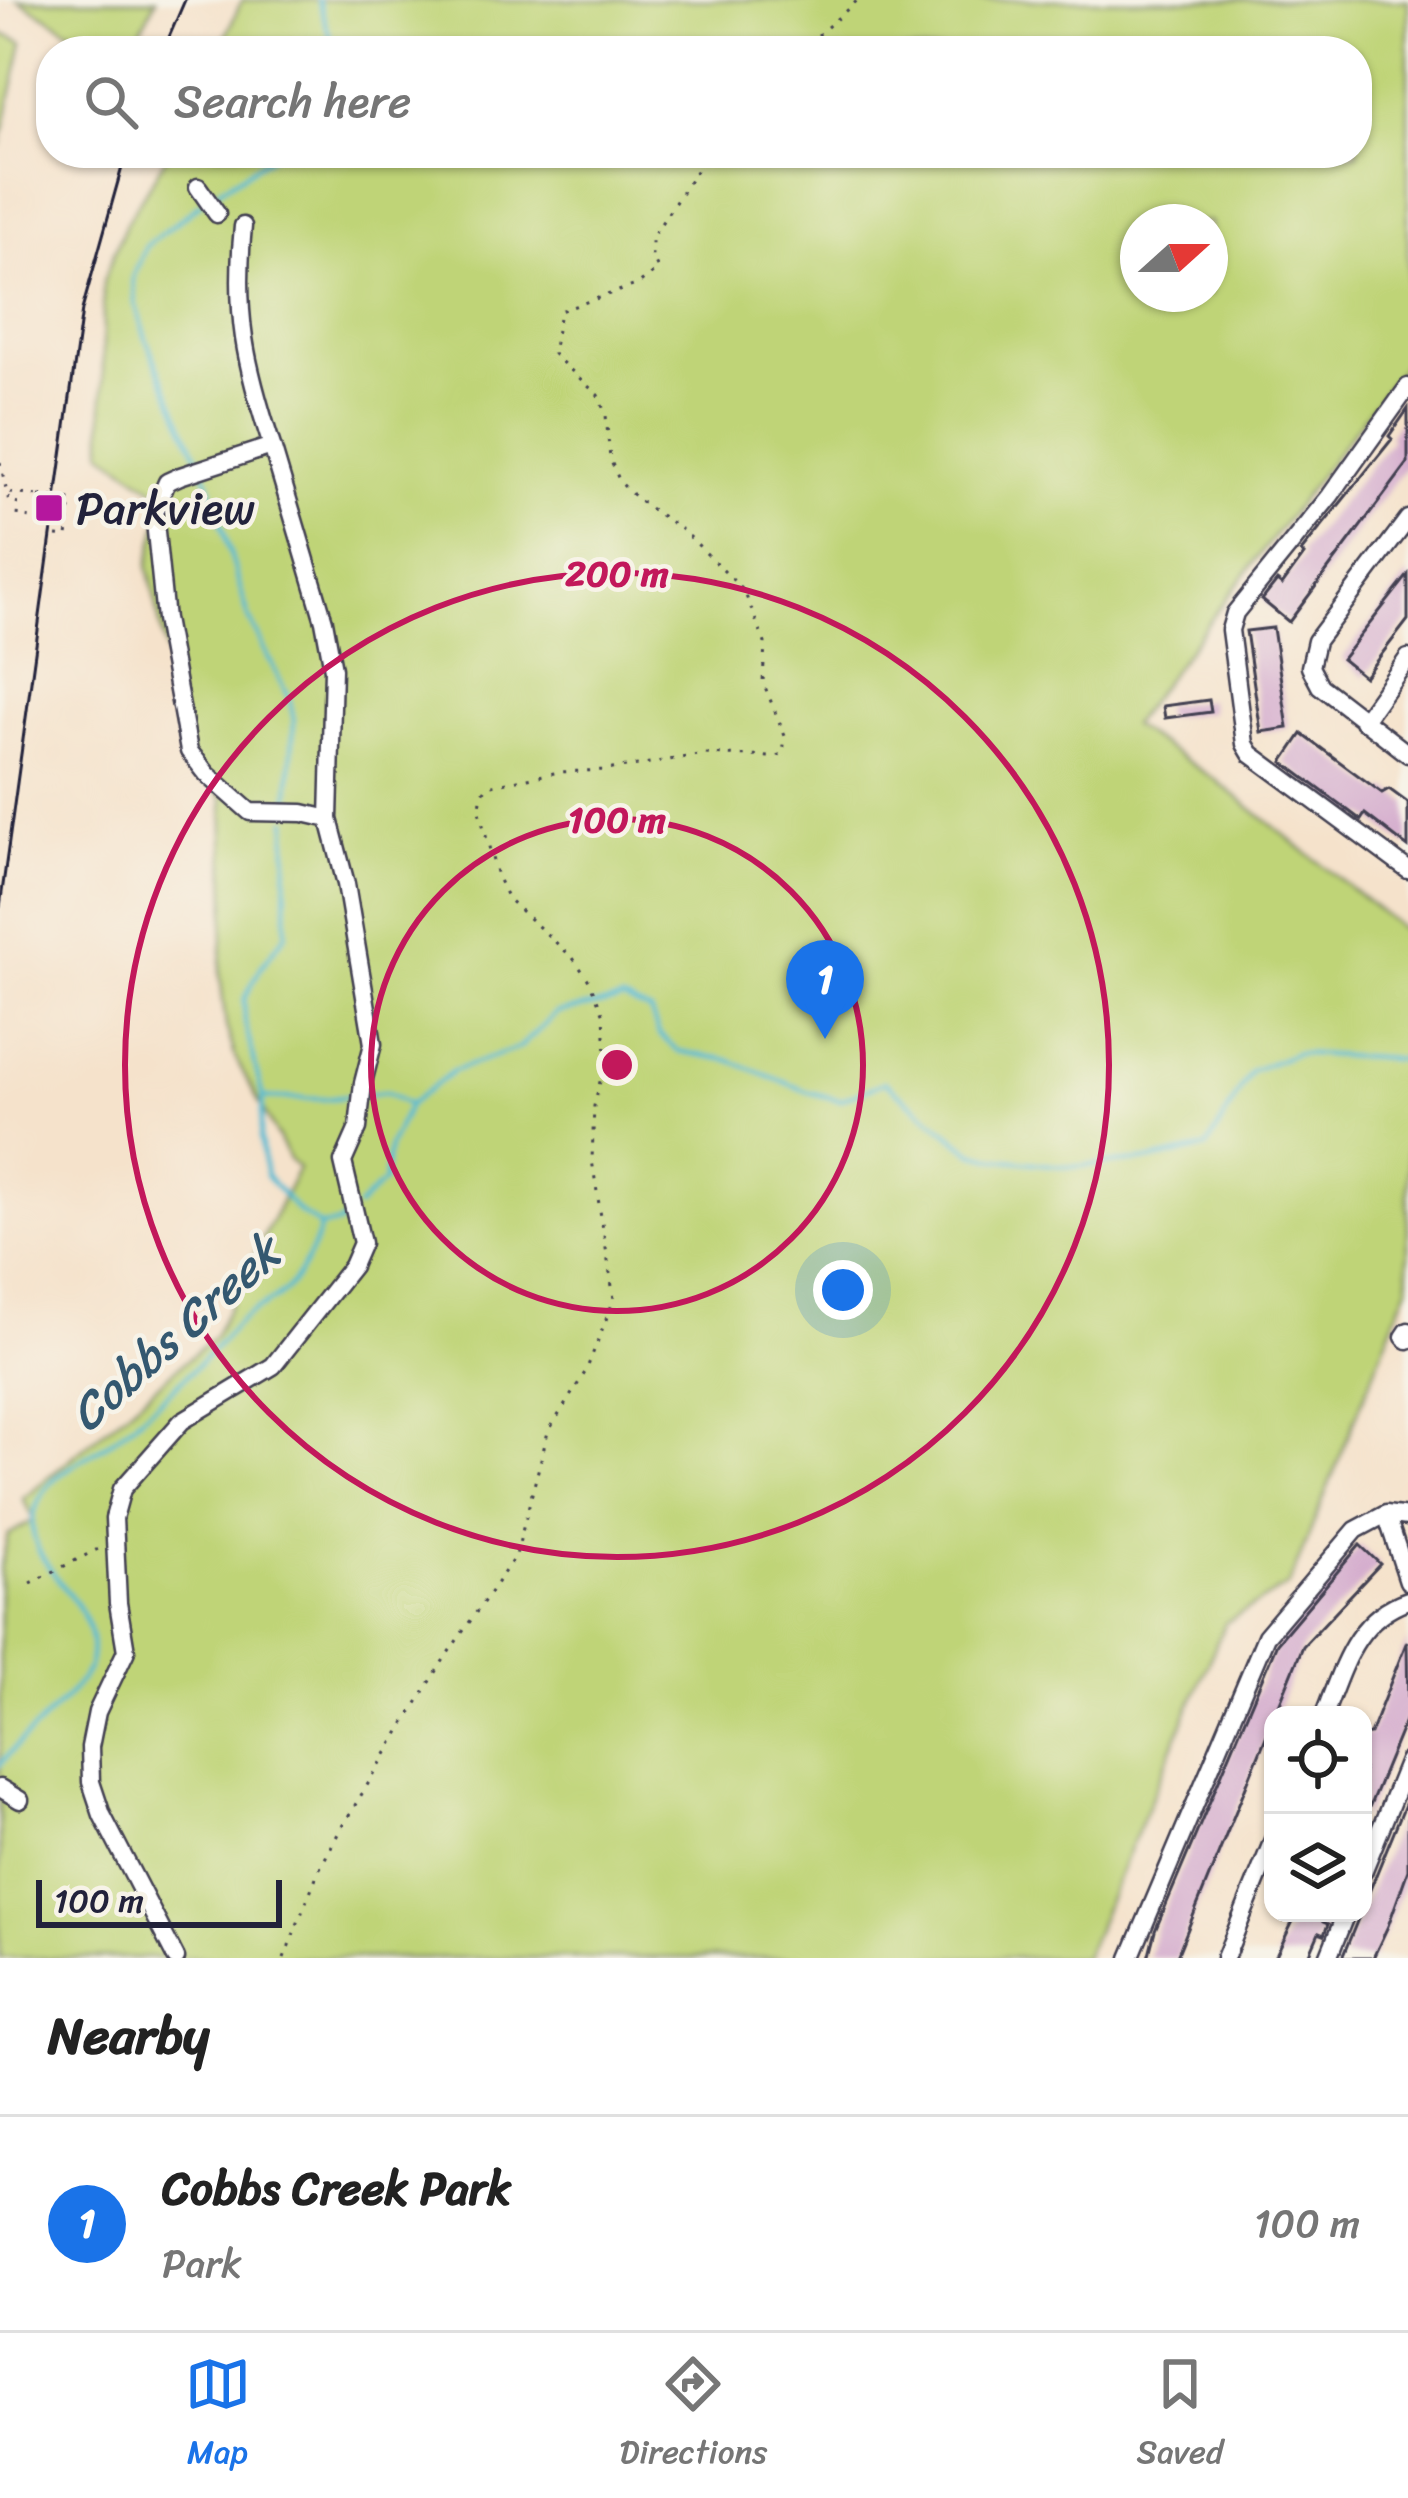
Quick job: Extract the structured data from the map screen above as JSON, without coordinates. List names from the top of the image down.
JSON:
{
  "water": ["Cobbs Creek"],
  "places": {
    "transit": ["Parkview"]
  },
  "scale_bar": "100 m",
  "north": "right",
  "page": {
    "search": "Search here",
    "pins": "1",
    "scale": "100 m",
    "heading": "Nearby",
    "list": [
      {
        "mark": "1",
        "name": "Cobbs Creek Park",
        "note": "Park",
        "value": "100 m"
      }
    ],
    "nav": ["Map", "Directions", "Saved"]
  },
  "rings": ["200 m", "100 m"]
}
